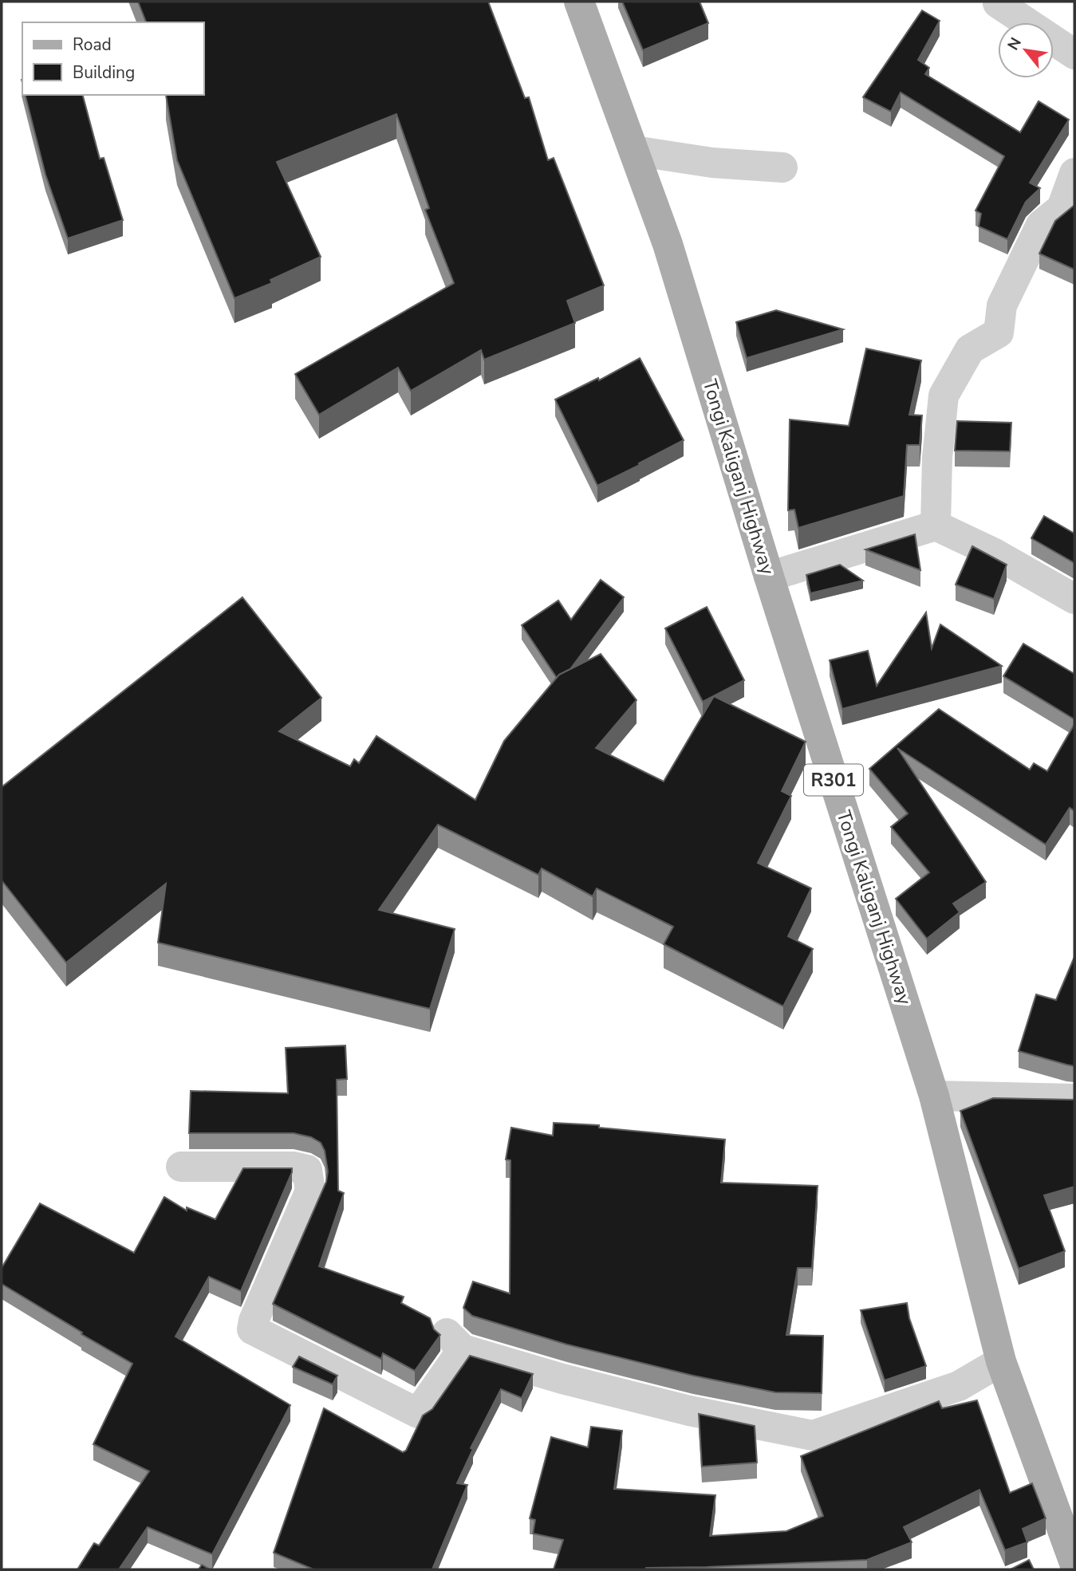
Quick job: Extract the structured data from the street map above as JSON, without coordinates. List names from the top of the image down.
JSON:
{
  "streets": {
    "main road": ["Tongi Kaliganj Highway", "R301"]
  },
  "legend": ["Road", "Building"],
  "north": "top left"
}
